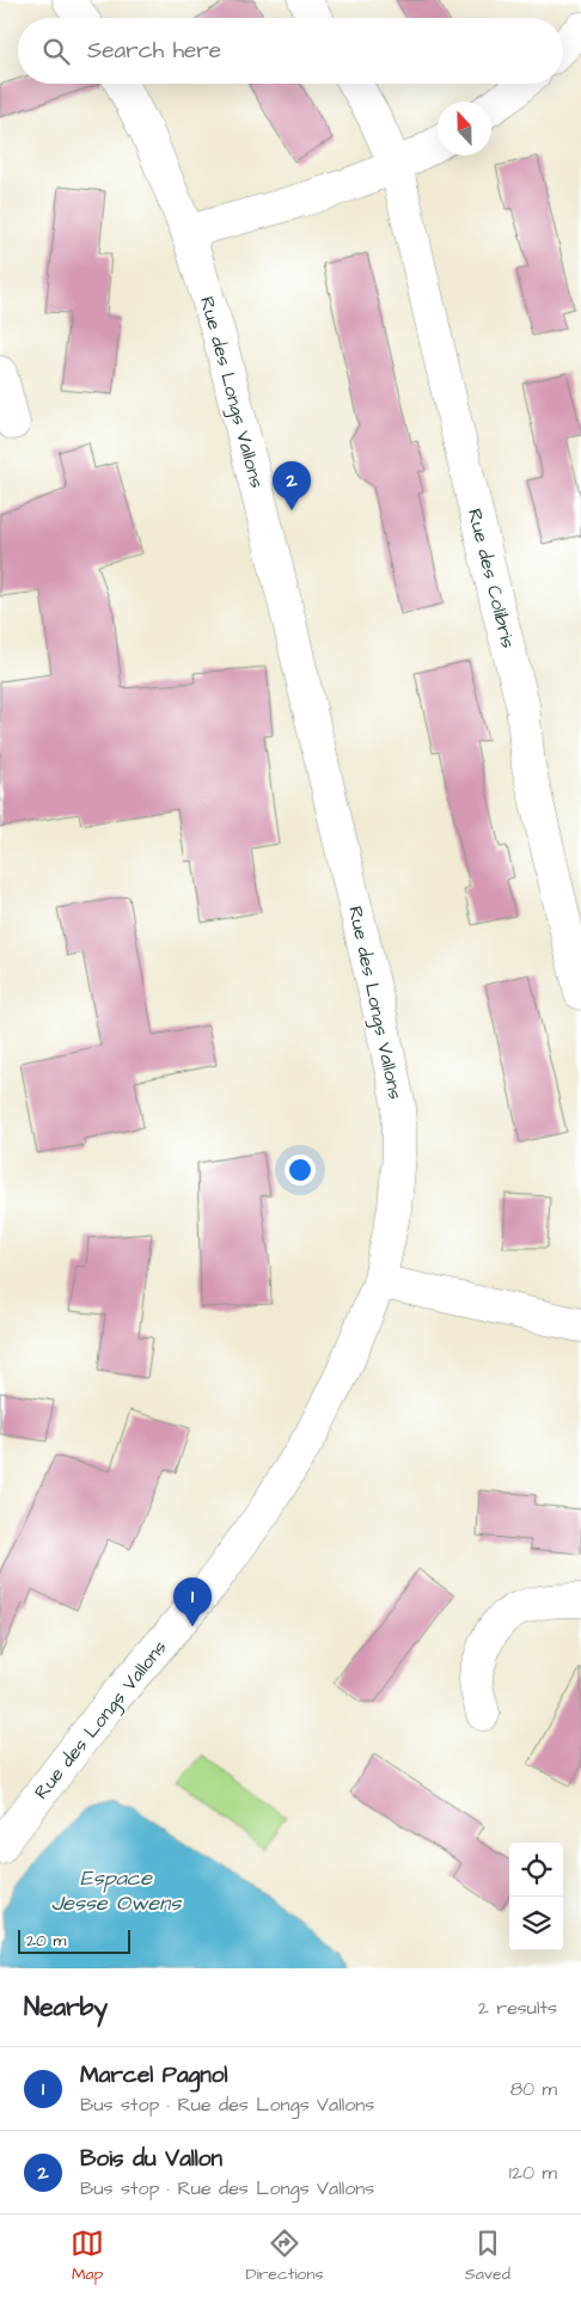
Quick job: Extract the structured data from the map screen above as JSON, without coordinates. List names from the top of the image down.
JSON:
{
  "streets": {
    "street": ["Rue des Longs Vallons", "Rue des Colibris"]
  },
  "water": ["Espace Jesse Owens"],
  "scale_bar": "20 m",
  "north": "top",
  "page": {
    "search": "Search here",
    "pins": ["2", "1"],
    "scale": "20 m",
    "heading": ["Nearby", "2 results"],
    "list": [
      {
        "mark": "1",
        "name": "Marcel Pagnol",
        "note": "Bus stop · Rue des Longs Vallons",
        "value": "80 m"
      },
      {
        "mark": "2",
        "name": "Bois du Vallon",
        "note": "Bus stop · Rue des Longs Vallons",
        "value": "120 m"
      }
    ],
    "nav": ["Map", "Directions", "Saved"]
  }
}
